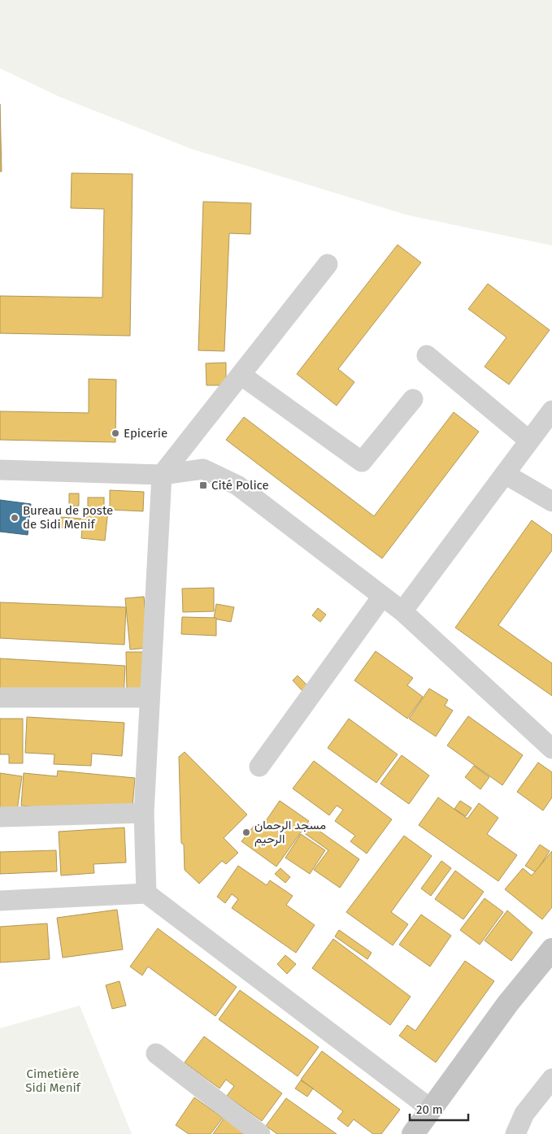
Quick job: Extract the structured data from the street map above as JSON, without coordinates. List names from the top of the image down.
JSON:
{
  "parks": ["Cimetière Sidi Menif"],
  "places": {
    "other": ["Epicerie", "Bureau de poste de Sidi Menif", "مسجد الرحمان الرحيم"],
    "transit": ["Cité Police"]
  },
  "scale_bar": "20 m"
}
